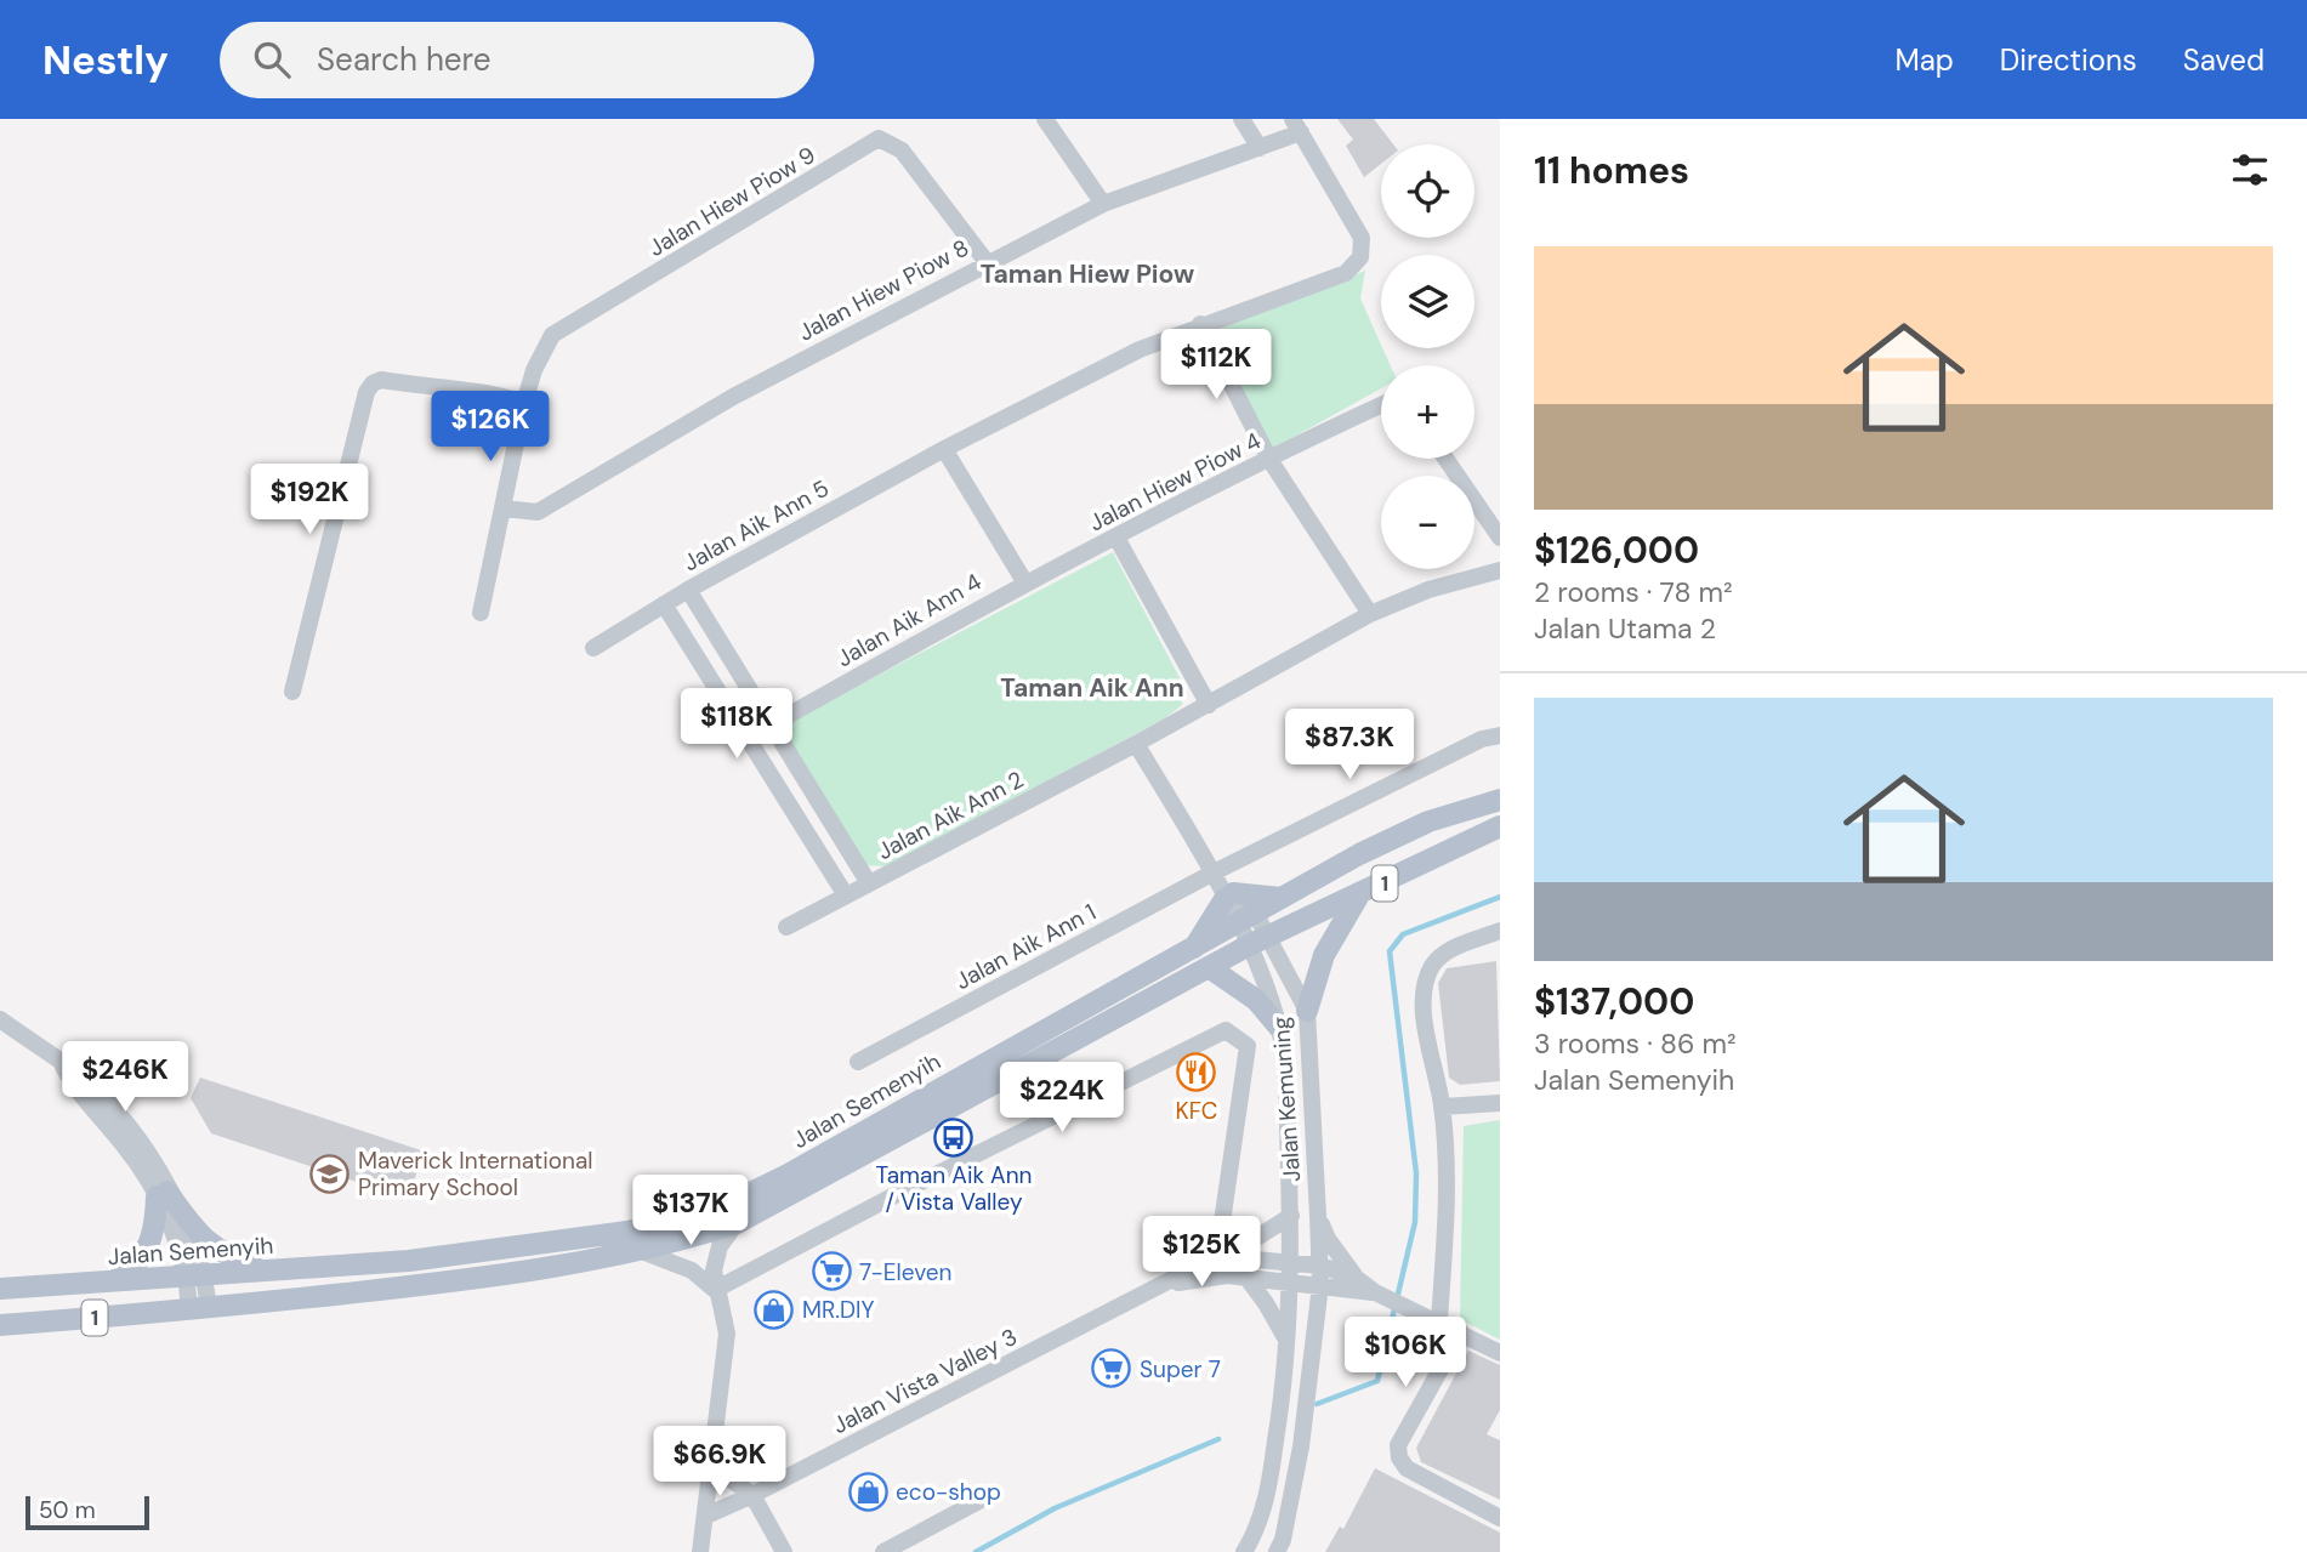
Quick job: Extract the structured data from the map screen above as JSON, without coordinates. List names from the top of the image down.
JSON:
{
  "streets": {
    "main road": ["1", "Jalan Semenyih"],
    "street": [
      "Jalan Hiew Piow 9",
      "Jalan Hiew Piow 8",
      "Jalan Hiew Piow 4",
      "Jalan Aik Ann 5",
      "Jalan Aik Ann 4",
      "Jalan Aik Ann 2",
      "Jalan Aik Ann 1",
      "Jalan Kemuning",
      "Jalan Vista Valley 3"
    ]
  },
  "crossings": [
    ["Jalan Hiew Piow 9", "Jalan Hiew Piow 8"],
    ["Jalan Hiew Piow 8", "Jalan Aik Ann 5"],
    ["Jalan Hiew Piow 4", "Jalan Aik Ann 4"],
    ["Jalan Kemuning", "Jalan Semenyih"],
    ["Jalan Kemuning", "Jalan Vista Valley 3"]
  ],
  "districts": ["Taman Hiew Piow", "Taman Aik Ann"],
  "places": {
    "restaurant": ["KFC"],
    "bus stop": ["Taman Aik Ann / Vista Valley"],
    "school or university": ["Maverick International Primary School"],
    "supermarket": ["7-Eleven", "Super 7"],
    "shop": ["MR.DIY", "eco-shop"]
  },
  "scale_bar": "50 m",
  "page": {
    "header": "Nestly",
    "search": "Search here",
    "nav": ["Map", "Directions", "Saved"],
    "heading": "11 homes",
    "map_buttons": ["+", "−"],
    "list": [
      {
        "name": "$126,000",
        "note": "2 rooms · 78 m² · Jalan Utama 2"
      },
      {
        "name": "$137,000",
        "note": "3 rooms · 86 m² · Jalan Semenyih"
      }
    ],
    "price": [
      "$112K",
      "$126K",
      "$192K",
      "$118K",
      "$87.3K",
      "$246K",
      "$224K",
      "$137K",
      "$125K",
      "$106K",
      "$66.9K"
    ],
    "scale": "50 m"
  }
}
